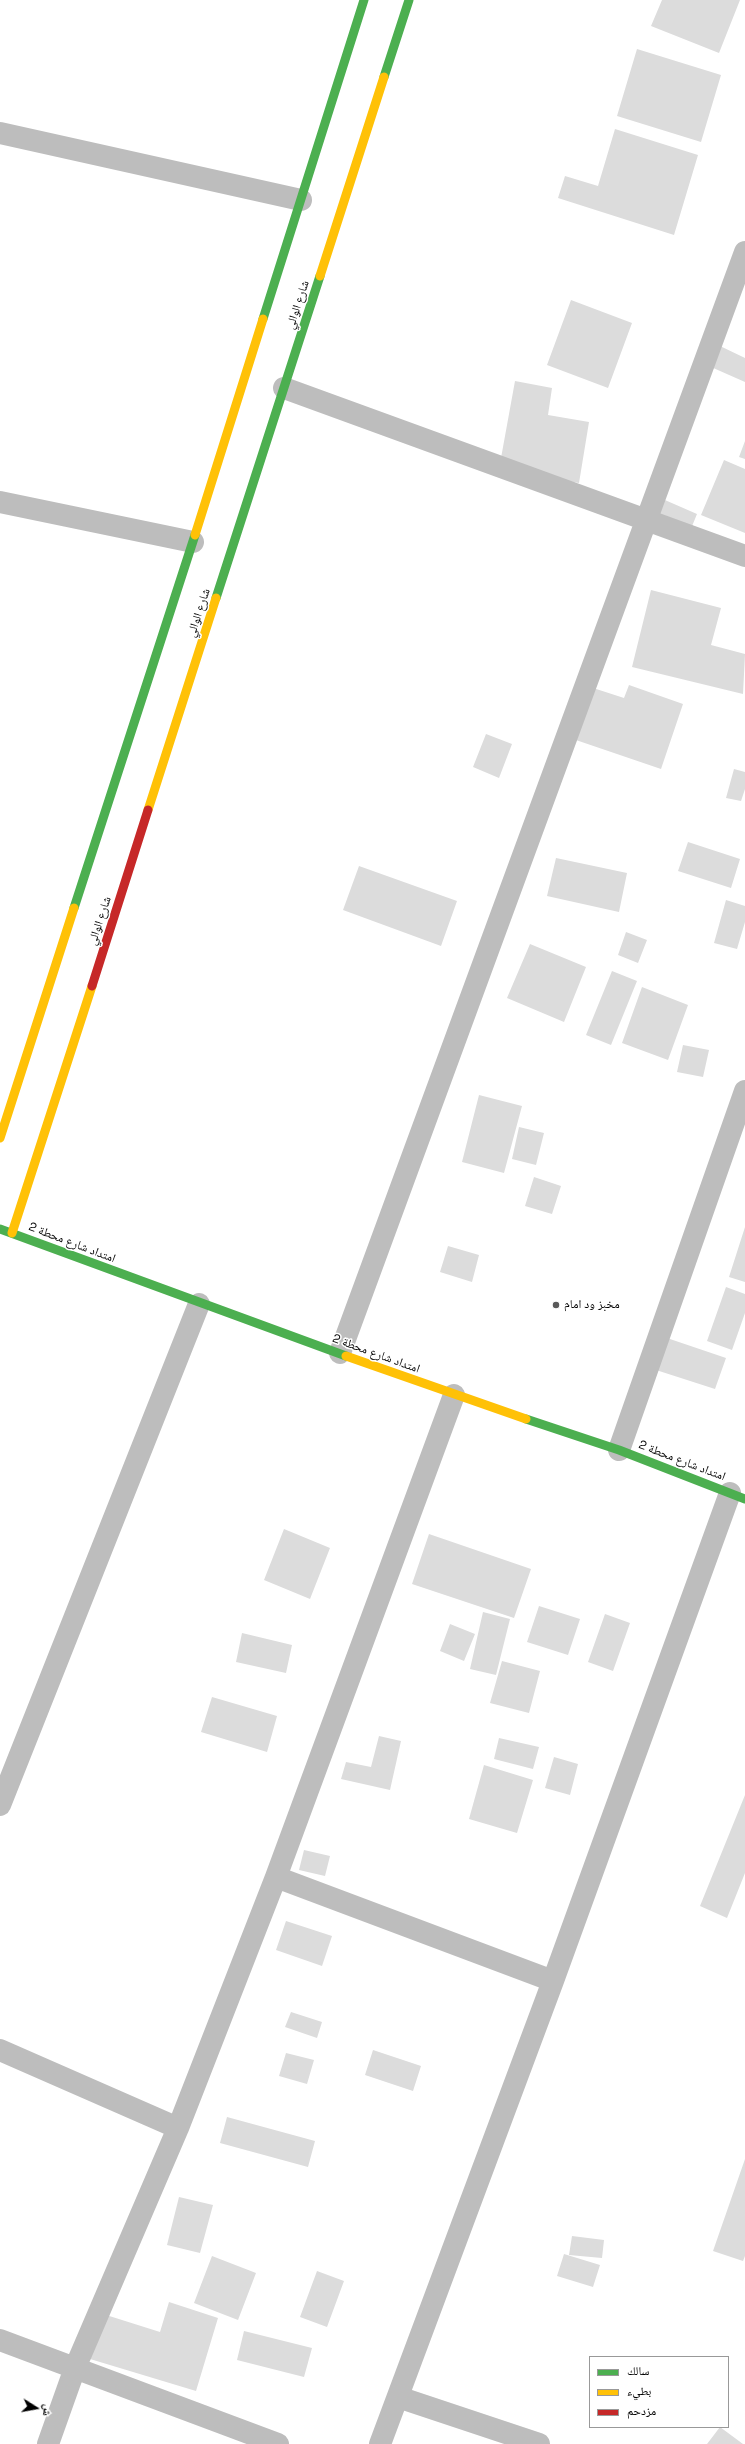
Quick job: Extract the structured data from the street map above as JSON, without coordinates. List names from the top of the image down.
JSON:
{
  "streets": {
    "street": ["شارع الوالي", "امتداد شارع محطة 2"]
  },
  "crossings": [
    ["شارع الوالي", "امتداد شارع محطة 2"]
  ],
  "places": ["مخبز ود امام"],
  "legend": ["سالك", "بطيء", "مزدحم"],
  "north": "right"
}
